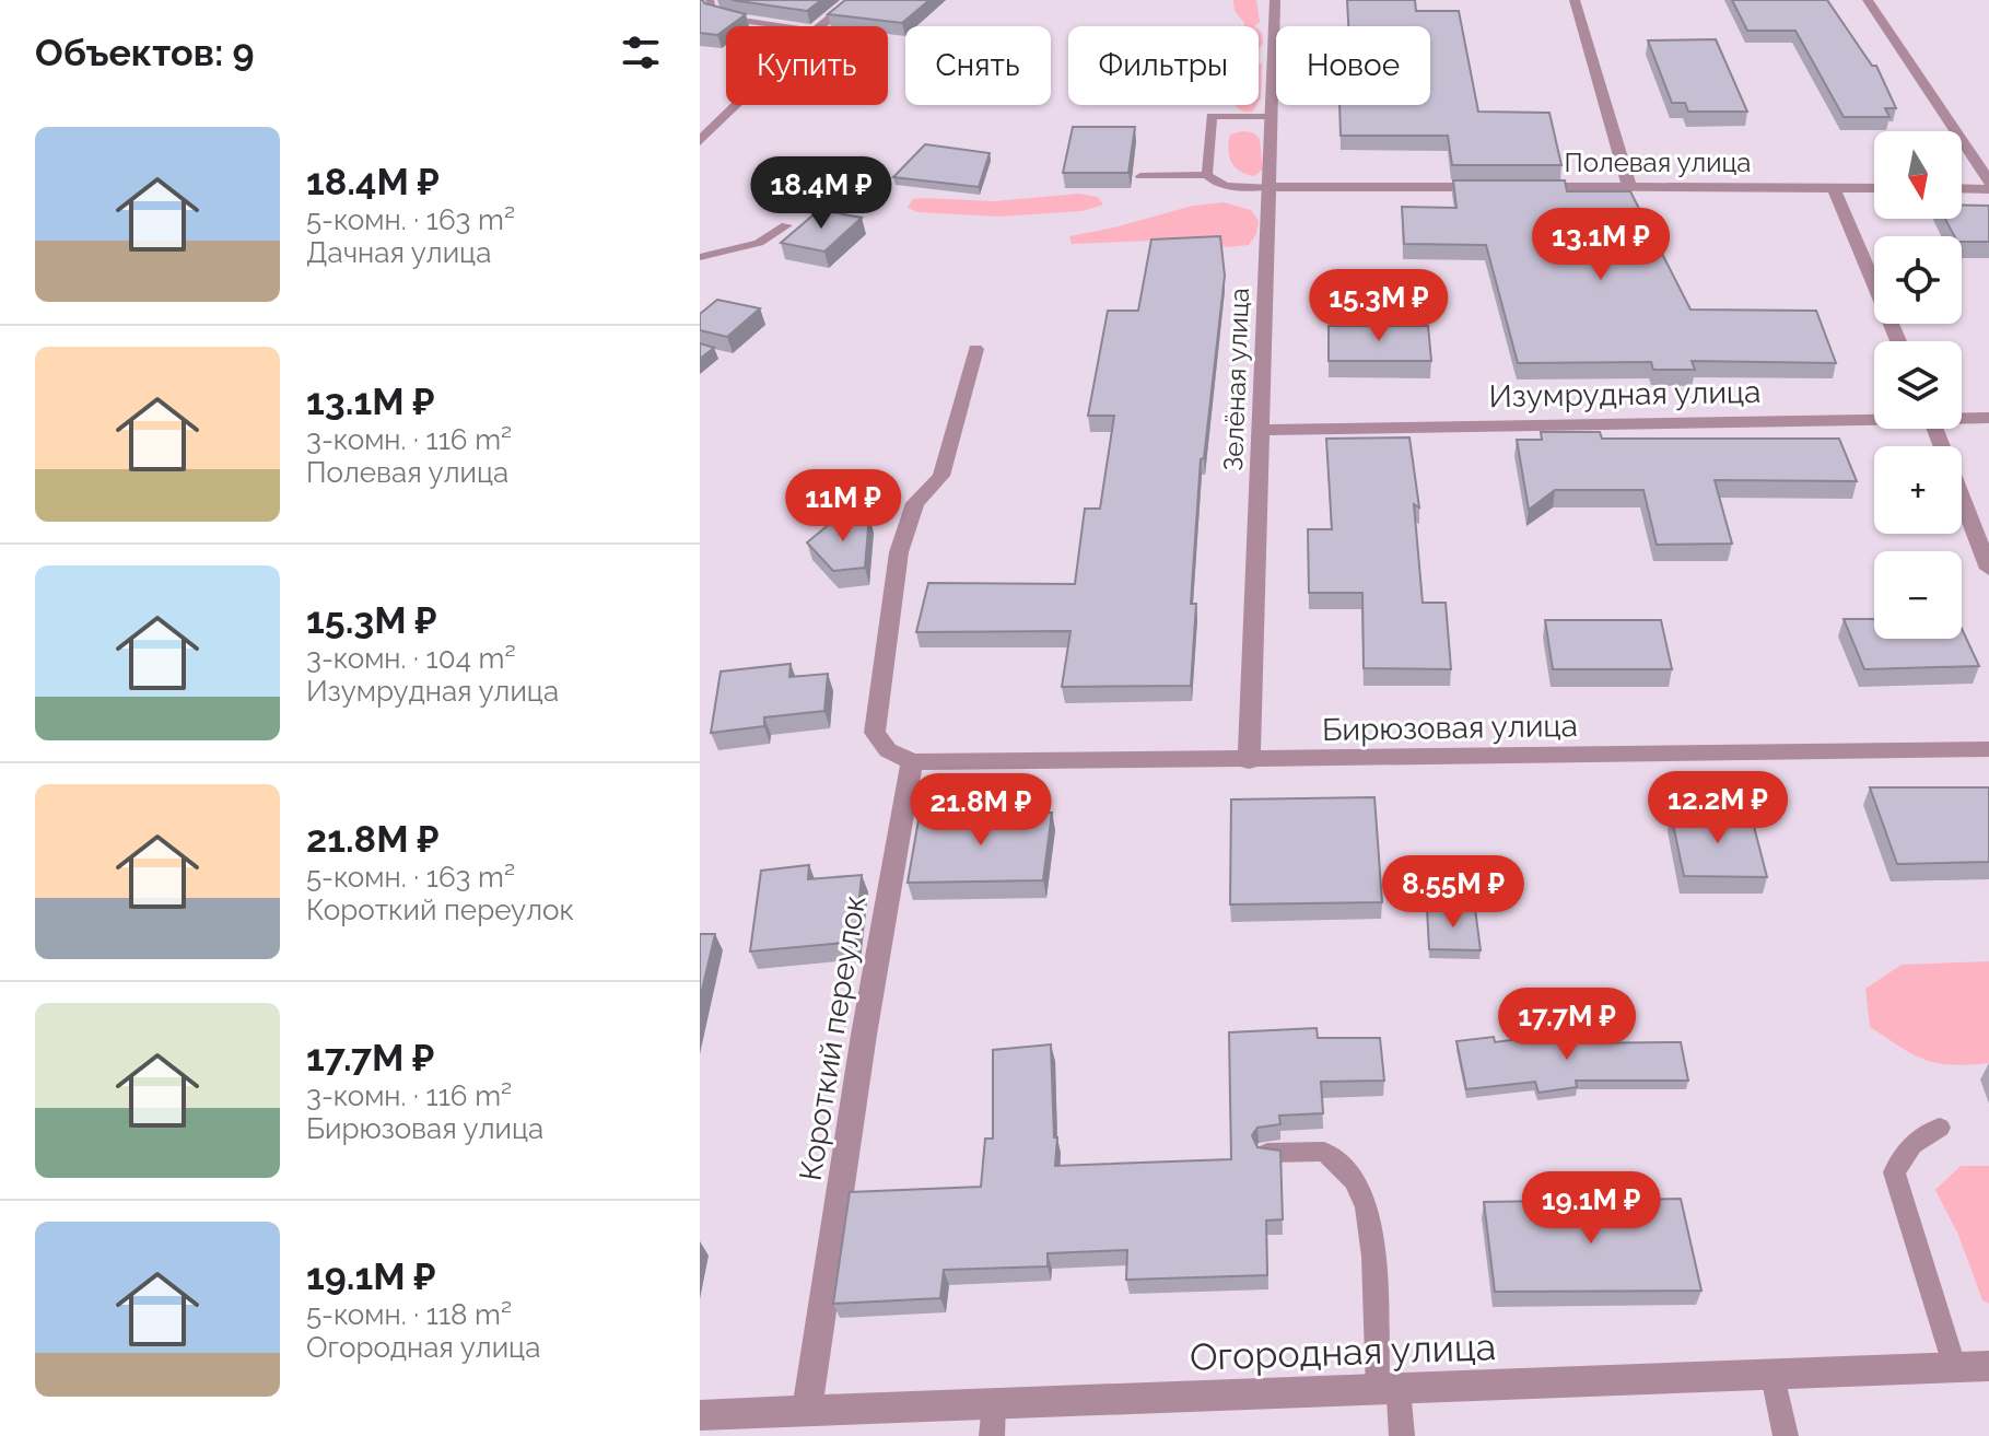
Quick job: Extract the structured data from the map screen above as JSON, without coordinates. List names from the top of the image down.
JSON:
{
  "streets": {
    "street": [
      "Полевая улица",
      "Зелёная улица",
      "Изумрудная улица",
      "Бирюзовая улица",
      "Короткий переулок",
      "Огородная улица"
    ]
  },
  "crossings": [
    ["Зелёная улица", "Изумрудная улица"],
    ["Зелёная улица", "Бирюзовая улица"],
    ["Бирюзовая улица", "Короткий переулок"],
    ["Короткий переулок", "Огородная улица"]
  ],
  "north": "bottom",
  "page": {
    "heading": "Объектов: 9",
    "chip": [
      "Купить",
      "Снять",
      "Фильтры",
      "Новое"
    ],
    "list": [
      {
        "name": "18.4M ₽",
        "note": "5-комн. · 163 m² · Дачная улица"
      },
      {
        "name": "13.1M ₽",
        "note": "3-комн. · 116 m² · Полевая улица"
      },
      {
        "name": "15.3M ₽",
        "note": "3-комн. · 104 m² · Изумрудная улица"
      },
      {
        "name": "21.8M ₽",
        "note": "5-комн. · 163 m² · Короткий переулок"
      },
      {
        "name": "17.7M ₽",
        "note": "3-комн. · 116 m² · Бирюзовая улица"
      },
      {
        "name": "19.1M ₽",
        "note": "5-комн. · 118 m² · Огородная улица"
      }
    ],
    "map_buttons": ["+", "−"],
    "price": [
      "18.4M ₽",
      "13.1M ₽",
      "15.3M ₽",
      "11M ₽",
      "12.2M ₽",
      "21.8M ₽",
      "8.55M ₽",
      "17.7M ₽",
      "19.1M ₽"
    ]
  }
}
